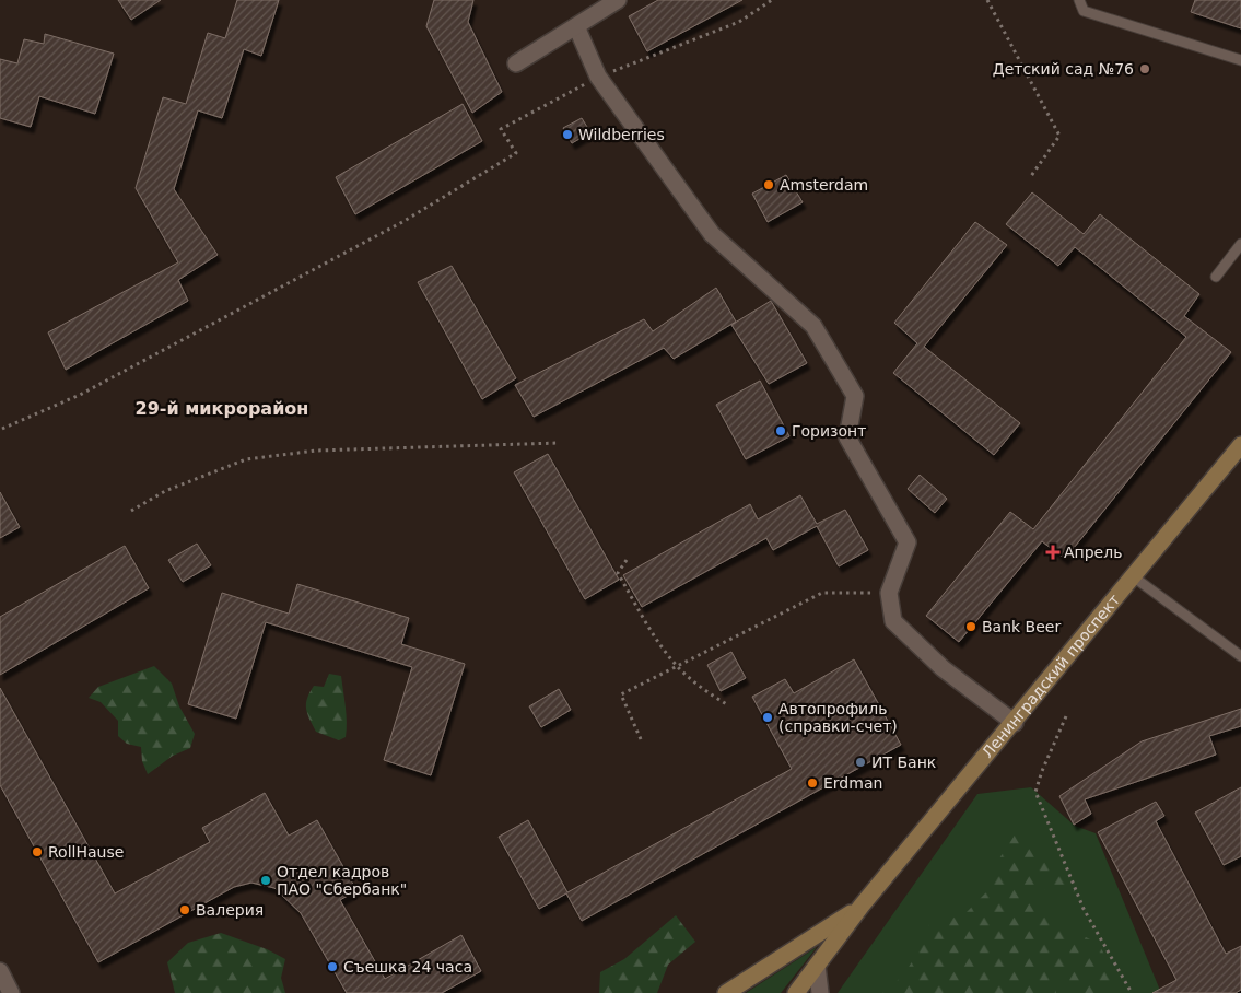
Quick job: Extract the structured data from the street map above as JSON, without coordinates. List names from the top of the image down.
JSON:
{
  "streets": {
    "main road": ["Ленинградский проспект"]
  },
  "districts": ["29-й микрорайон"],
  "places": {
    "other": [
      "Детский сад №76",
      "Wildberries",
      "Amsterdam",
      "Горизонт",
      "Bank Beer",
      "Автопрофиль (справки-счет)",
      "ИТ Банк",
      "Erdman",
      "RollHause",
      "Отдел кадров ПАО \"Сбербанк\"",
      "Валерия",
      "Съешка 24 часа"
    ],
    "health": ["Апрель"]
  }
}
